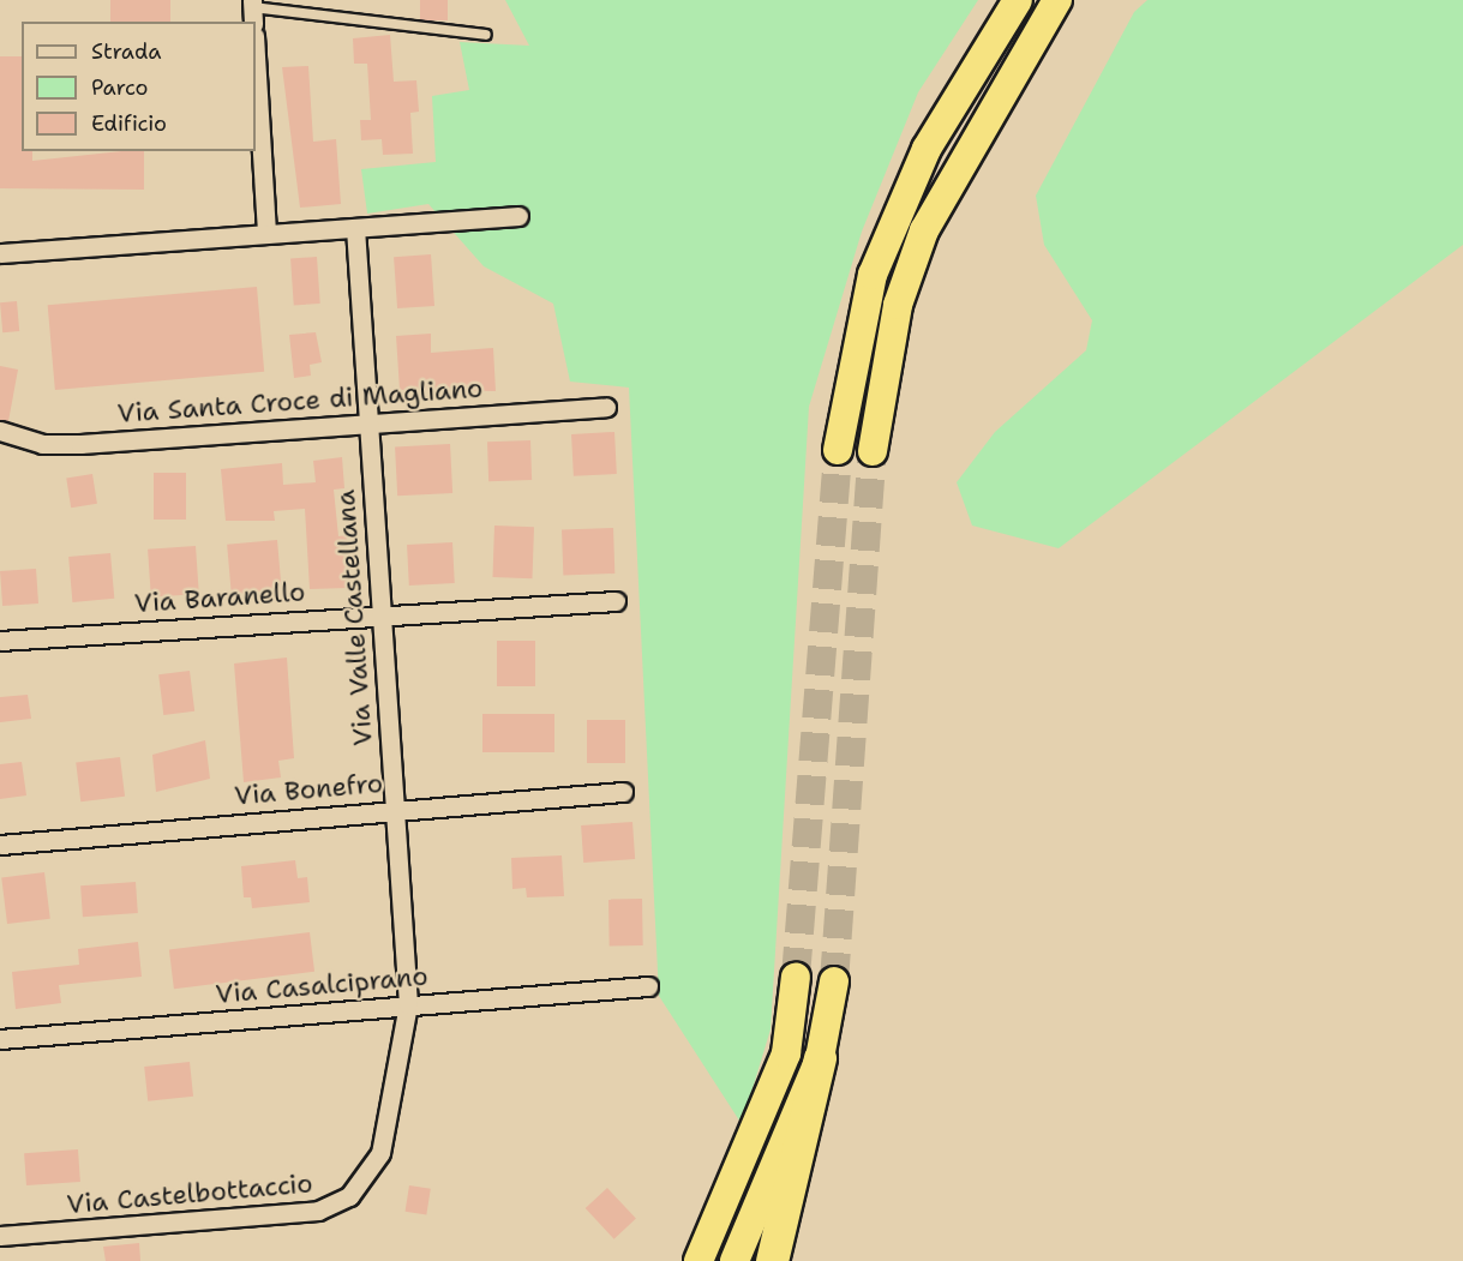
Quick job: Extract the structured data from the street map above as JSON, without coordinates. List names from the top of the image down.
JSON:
{
  "streets": {
    "street": [
      "Via Santa Croce di Magliano",
      "Via Baranello",
      "Via Valle Castellana",
      "Via Bonefro",
      "Via Casalciprano",
      "Via Castelbottaccio"
    ]
  },
  "crossings": [
    ["Via Santa Croce di Magliano", "Via Valle Castellana"],
    ["Via Baranello", "Via Valle Castellana"],
    ["Via Valle Castellana", "Via Bonefro"],
    ["Via Valle Castellana", "Via Casalciprano"],
    ["Via Valle Castellana", "Via Castelbottaccio"],
    ["Via Casalciprano", "Via Castelbottaccio"]
  ],
  "legend": ["Strada", "Parco", "Edificio"]
}
